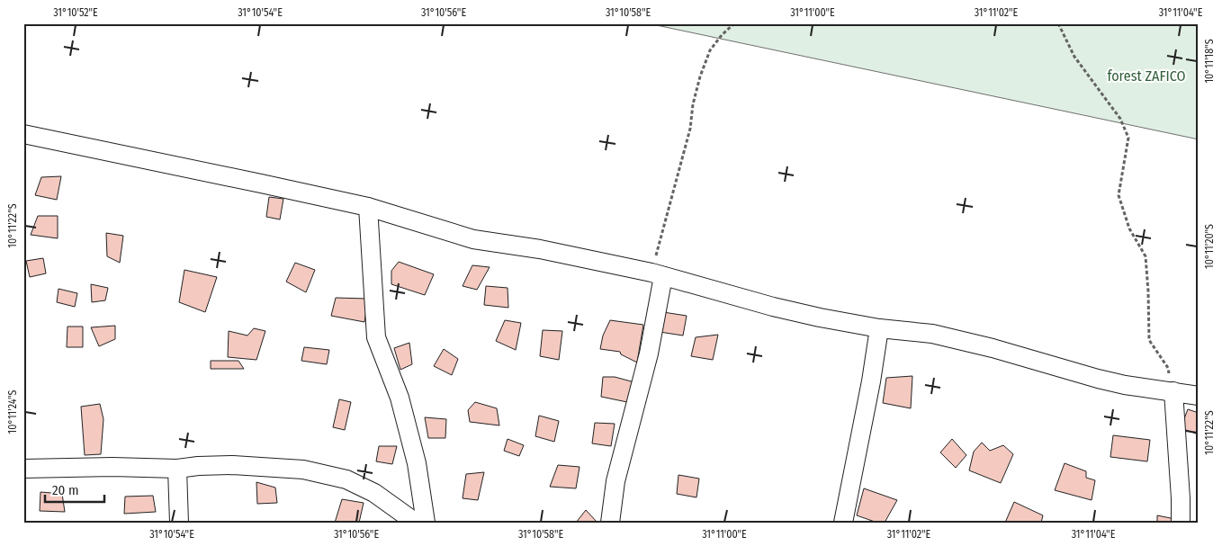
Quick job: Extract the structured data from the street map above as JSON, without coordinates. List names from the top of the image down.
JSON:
{
  "parks": ["forest ZAFICO"],
  "scale_bar": "20 m",
  "coordinates": [
    "31°10'52\"E",
    "31°10'54\"E",
    "31°10'56\"E",
    "31°10'58\"E",
    "31°11'00\"E",
    "31°11'02\"E",
    "31°11'04\"E",
    "10°11'18\"S",
    "10°11'22\"S",
    "10°11'20\"S",
    "10°11'24\"S"
  ]
}
